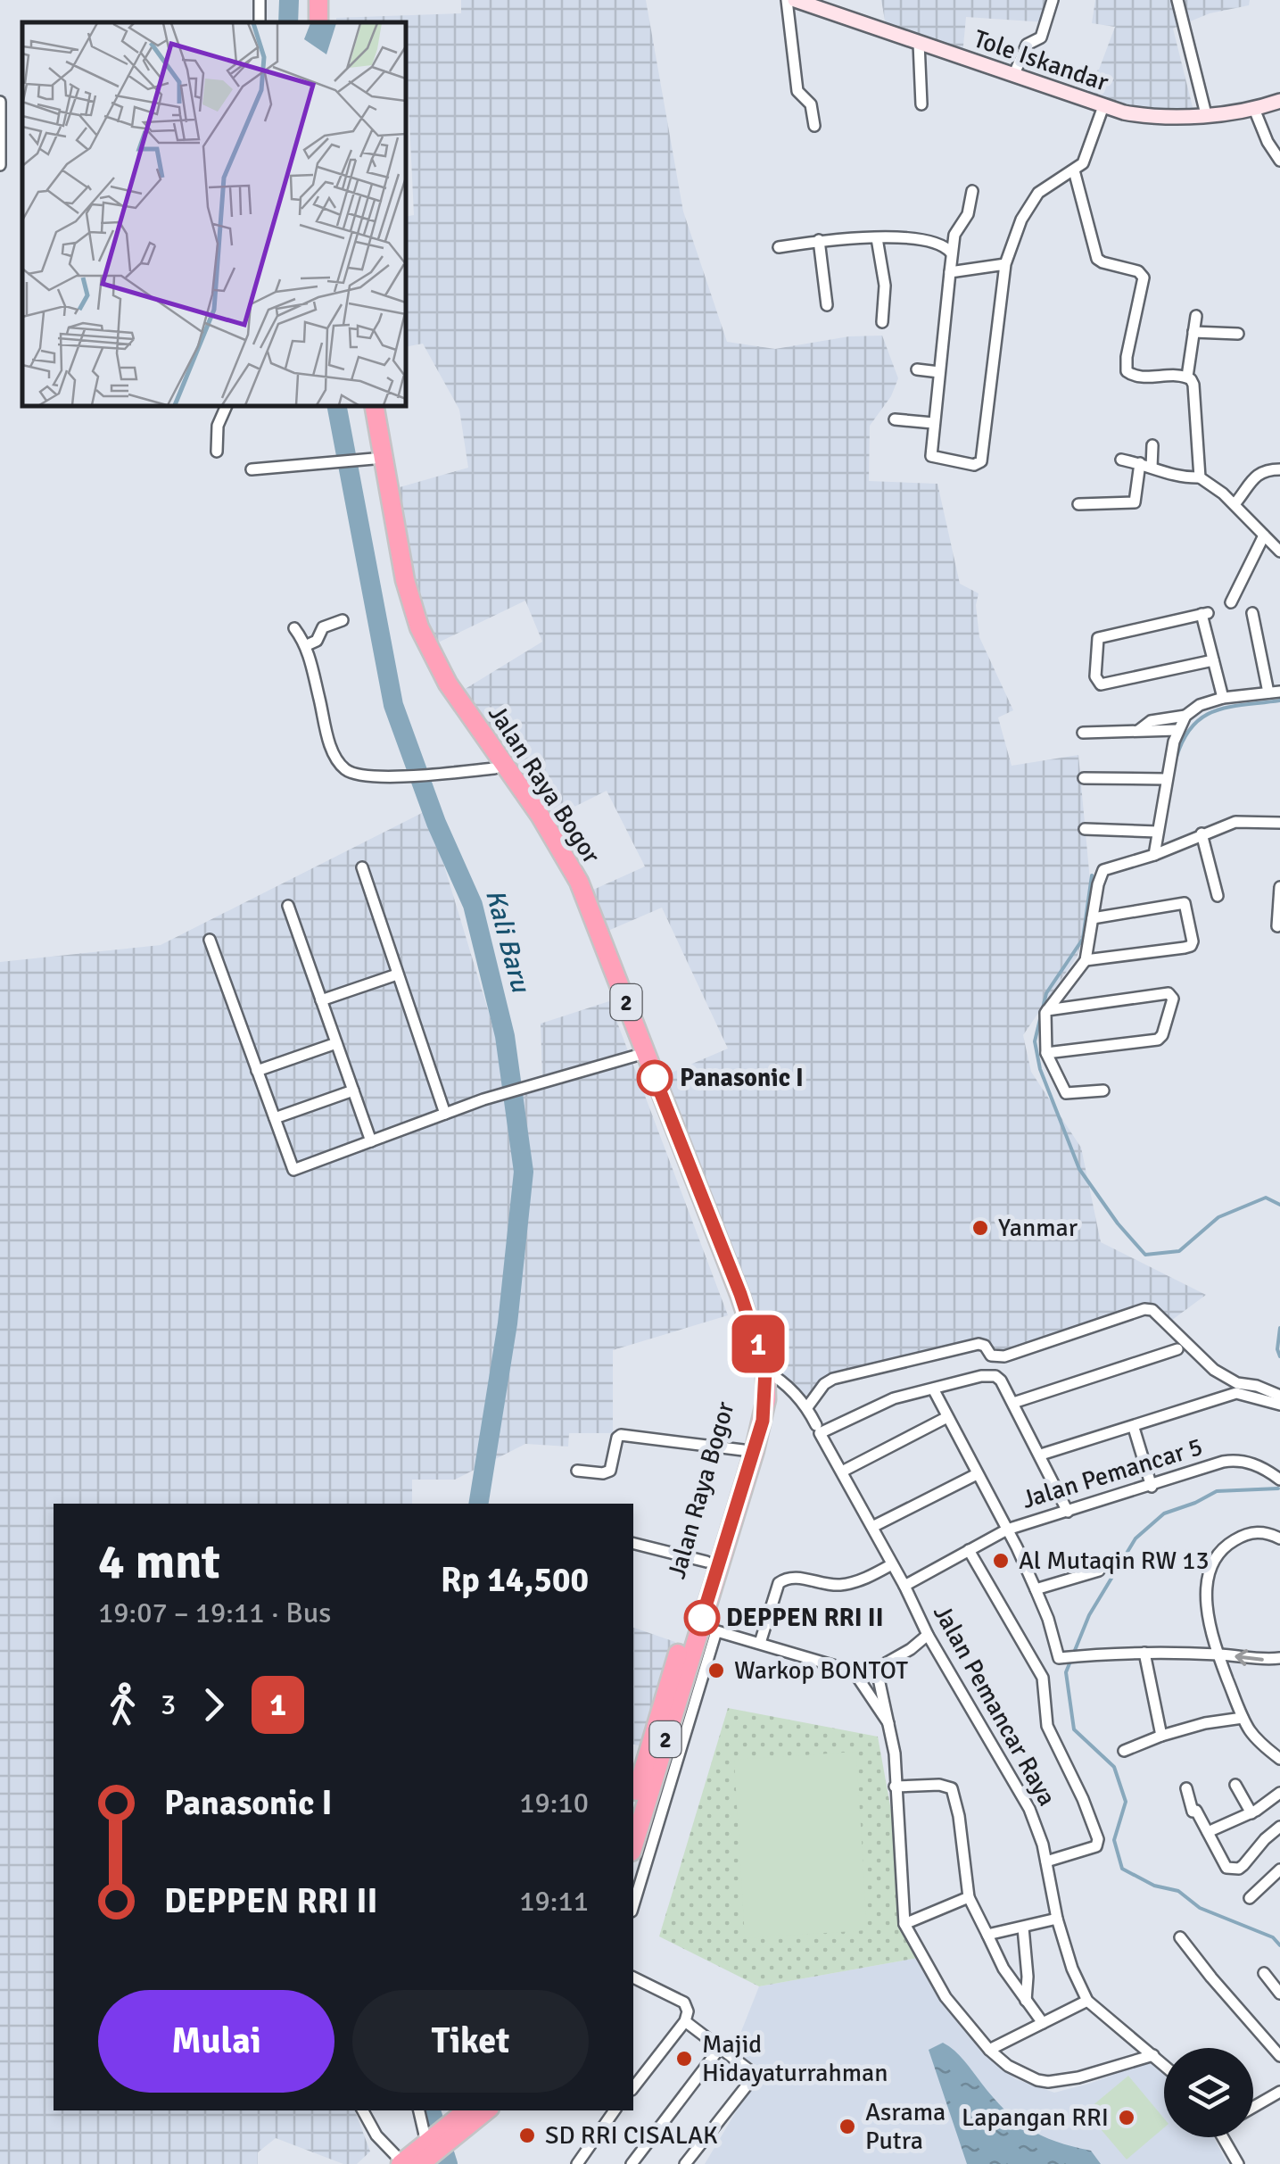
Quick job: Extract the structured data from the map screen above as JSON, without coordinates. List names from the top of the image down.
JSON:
{
  "streets": {
    "highway": ["Jalan Raya Bogor", "2"],
    "main road": ["Tole Iskandar"],
    "street": ["Jalan Pemancar 5", "Jalan Pemancar Raya"]
  },
  "crossings": [
    ["Jalan Pemancar 5", "Jalan Pemancar Raya"]
  ],
  "water": ["Kali Baru"],
  "places": [
    "Panasonic I",
    "Yanmar",
    "Al Mutaqin RW 13",
    "DEPPEN RRI II",
    "Warkop BONTOT",
    "Majid Hidayaturrahman",
    "Lapangan RRI",
    "Asrama Putra",
    "SD RRI CISALAK"
  ],
  "lines": ["bus line 1"],
  "page": {
    "on_map": "1",
    "heading": ["4 mnt", "19:07 – 19:11 · Bus", "Rp 14,500"],
    "legs": ["3", "1"],
    "list": [
      {
        "name": "Panasonic I",
        "value": "19:10"
      },
      {
        "name": "DEPPEN RRI II",
        "value": "19:11"
      }
    ],
    "buttons": ["Mulai", "Tiket"]
  }
}
